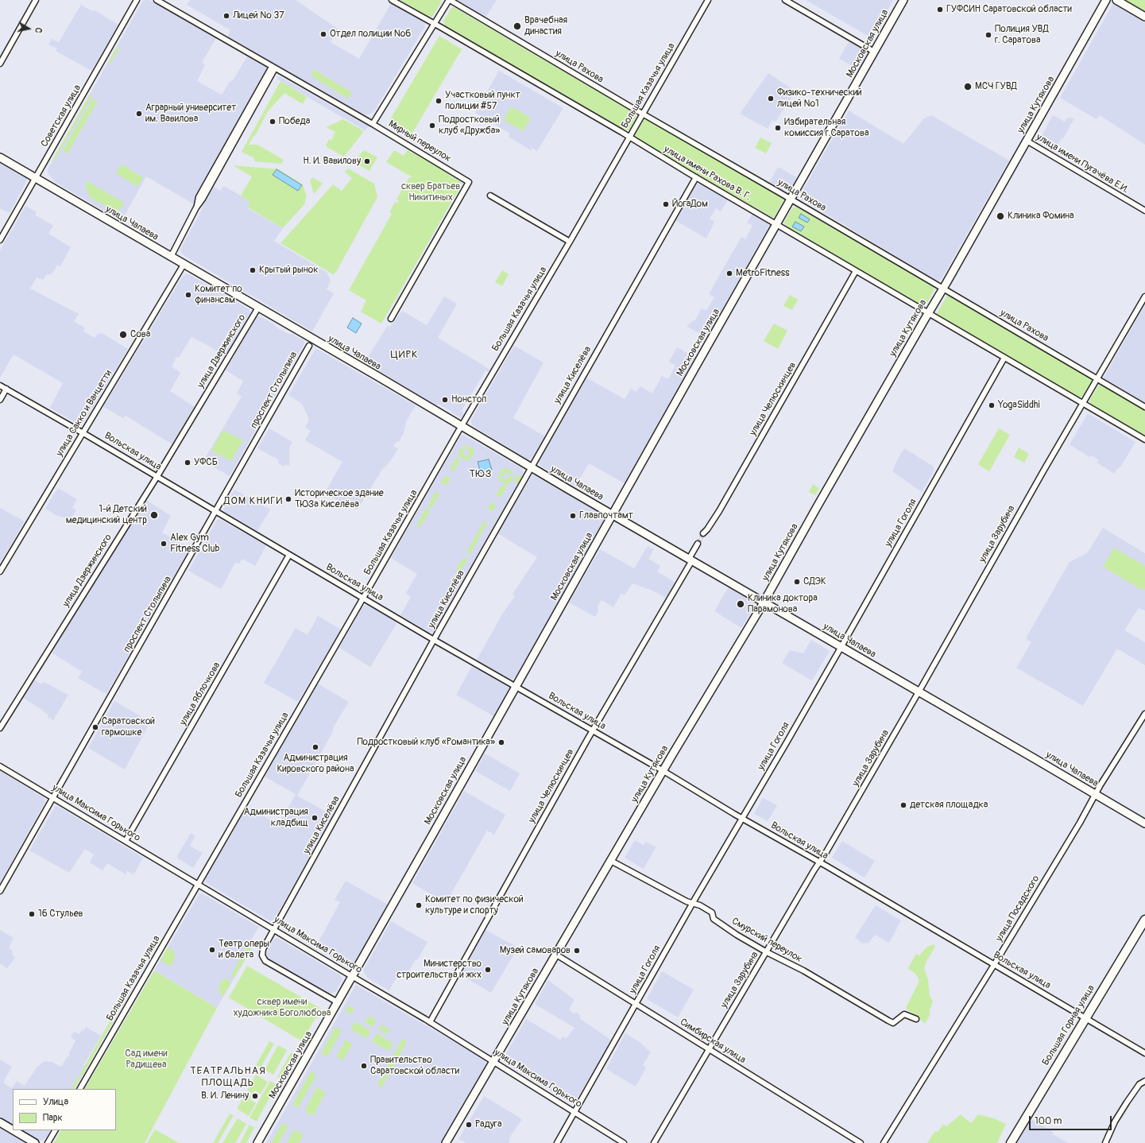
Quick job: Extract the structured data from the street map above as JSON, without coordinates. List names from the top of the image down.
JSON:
{
  "streets": {
    "main road": ["Большая Горная улица"],
    "street": [
      "Московская улица",
      "улица Рахова",
      "Большая Казачья улица",
      "улица Кутякова",
      "Советская улица",
      "Мирный переулок",
      "улица имени Пугачёва Е.И.",
      "улица имени Рахова В. Г.",
      "улица Чапаева",
      "улица Дзержинского",
      "улица Киселёва",
      "проспект Столыпина",
      "улица Челюскинцев",
      "улица Сакко и Ванцетти",
      "Вольская улица",
      "улица Гоголя",
      "улица Зарубина",
      "улица Яблочкова",
      "улица Максима Горького",
      "улица Посадского",
      "Смурский переулок",
      "Симбирская улица"
    ]
  },
  "crossings": [
    ["Московская улица", "улица Рахова"],
    ["Московская улица", "улица имени Рахова В. Г."],
    ["Московская улица", "улица Чапаева"],
    ["Московская улица", "улица Киселёва"],
    ["Московская улица", "Вольская улица"],
    ["Московская улица", "улица Максима Горького"],
    ["улица Рахова", "Большая Казачья улица"],
    ["улица Рахова", "улица Кутякова"],
    ["улица Рахова", "улица Зарубина"],
    ["Большая Казачья улица", "улица имени Рахова В. Г."],
    ["Большая Казачья улица", "улица Чапаева"],
    ["Большая Казачья улица", "Вольская улица"],
    ["Большая Казачья улица", "улица Максима Горького"],
    ["улица Кутякова", "улица имени Пугачёва Е.И."],
    ["улица Кутякова", "улица Чапаева"],
    ["улица Кутякова", "Вольская улица"],
    ["улица Кутякова", "улица Максима Горького"],
    ["улица Кутякова", "Смурский переулок"],
    ["улица Кутякова", "Симбирская улица"],
    ["Советская улица", "улица Чапаева"],
    ["улица имени Рахова В. Г.", "улица Киселёва"],
    ["улица Чапаева", "улица Дзержинского"],
    ["улица Чапаева", "улица Киселёва"],
    ["улица Чапаева", "улица Челюскинцев"],
    ["улица Чапаева", "улица Сакко и Ванцетти"],
    ["улица Чапаева", "улица Гоголя"],
    ["улица Чапаева", "улица Зарубина"],
    ["улица Чапаева", "улица Посадского"],
    ["улица Дзержинского", "Вольская улица"],
    ["улица Киселёва", "Вольская улица"],
    ["улица Киселёва", "улица Максима Горького"],
    ["проспект Столыпина", "Вольская улица"],
    ["проспект Столыпина", "улица Максима Горького"],
    ["улица Челюскинцев", "Вольская улица"],
    ["улица Челюскинцев", "улица Максима Горького"],
    ["улица Сакко и Ванцетти", "Вольская улица"],
    ["Вольская улица", "улица Гоголя"],
    ["Вольская улица", "улица Зарубина"],
    ["Вольская улица", "улица Яблочкова"],
    ["Вольская улица", "улица Посадского"],
    ["Вольская улица", "Большая Горная улица"],
    ["улица Гоголя", "улица Максима Горького"],
    ["улица Гоголя", "Смурский переулок"],
    ["улица Гоголя", "Симбирская улица"],
    ["улица Зарубина", "Смурский переулок"],
    ["улица Зарубина", "Симбирская улица"],
    ["улица Яблочкова", "улица Максима Горького"]
  ],
  "districts": [
    "ЦИРК",
    "ТЮЗ",
    "ДОМ КНИГИ",
    "ТЕАТРАЛЬНАЯ ПЛОЩАДЬ"
  ],
  "parks": ["сквер Братьев Никитиных", "сквер имени художника Боголюбова", "Сад имени Радищева"],
  "places": [
    "ГУФСИН Саратовской области",
    "Лицей № 37",
    "Врачебная династия",
    "Отдел полиции №6",
    "Полиция УВД г. Саратова",
    "МСЧ ГУВД",
    "Физико-технический лицей №1",
    "Участковый пункт полиции #57",
    "Аграрный университет им. Вавилова",
    "Победа",
    "Подростковый клуб «Дружба»",
    "Избирательная комиссия г.Саратова",
    "Н. И. Вавилову",
    "ЙогаДом",
    "Клиника Фомина",
    "Крытый рынок",
    "MetroFitness",
    "Комитет по финансам",
    "Сова",
    "Нонстоп",
    "YogaSiddhi",
    "УФСБ",
    "Историческое здание ТЮЗа Киселёва",
    "1-й Детский медицинский центр",
    "Главпочтамт",
    "Alex Gym Fitness Club",
    "СДЭК",
    "Клиника доктора Парамонова",
    "Саратовской гармошке",
    "Подростковый клуб «Романтика»",
    "Администрация Кировского района",
    "детская площадка",
    "Администрация кладбищ",
    "Комитет по физической культуре и спорту",
    "16 Стульев",
    "Театр оперы и балета",
    "Музей самоваров",
    "Министерство строительства и жкх",
    "Правительство Саратовской области",
    "В. И. Ленину",
    "Радуга"
  ],
  "legend": ["Улица", "Парк"],
  "scale_bar": "100 m",
  "north": "right"
}
